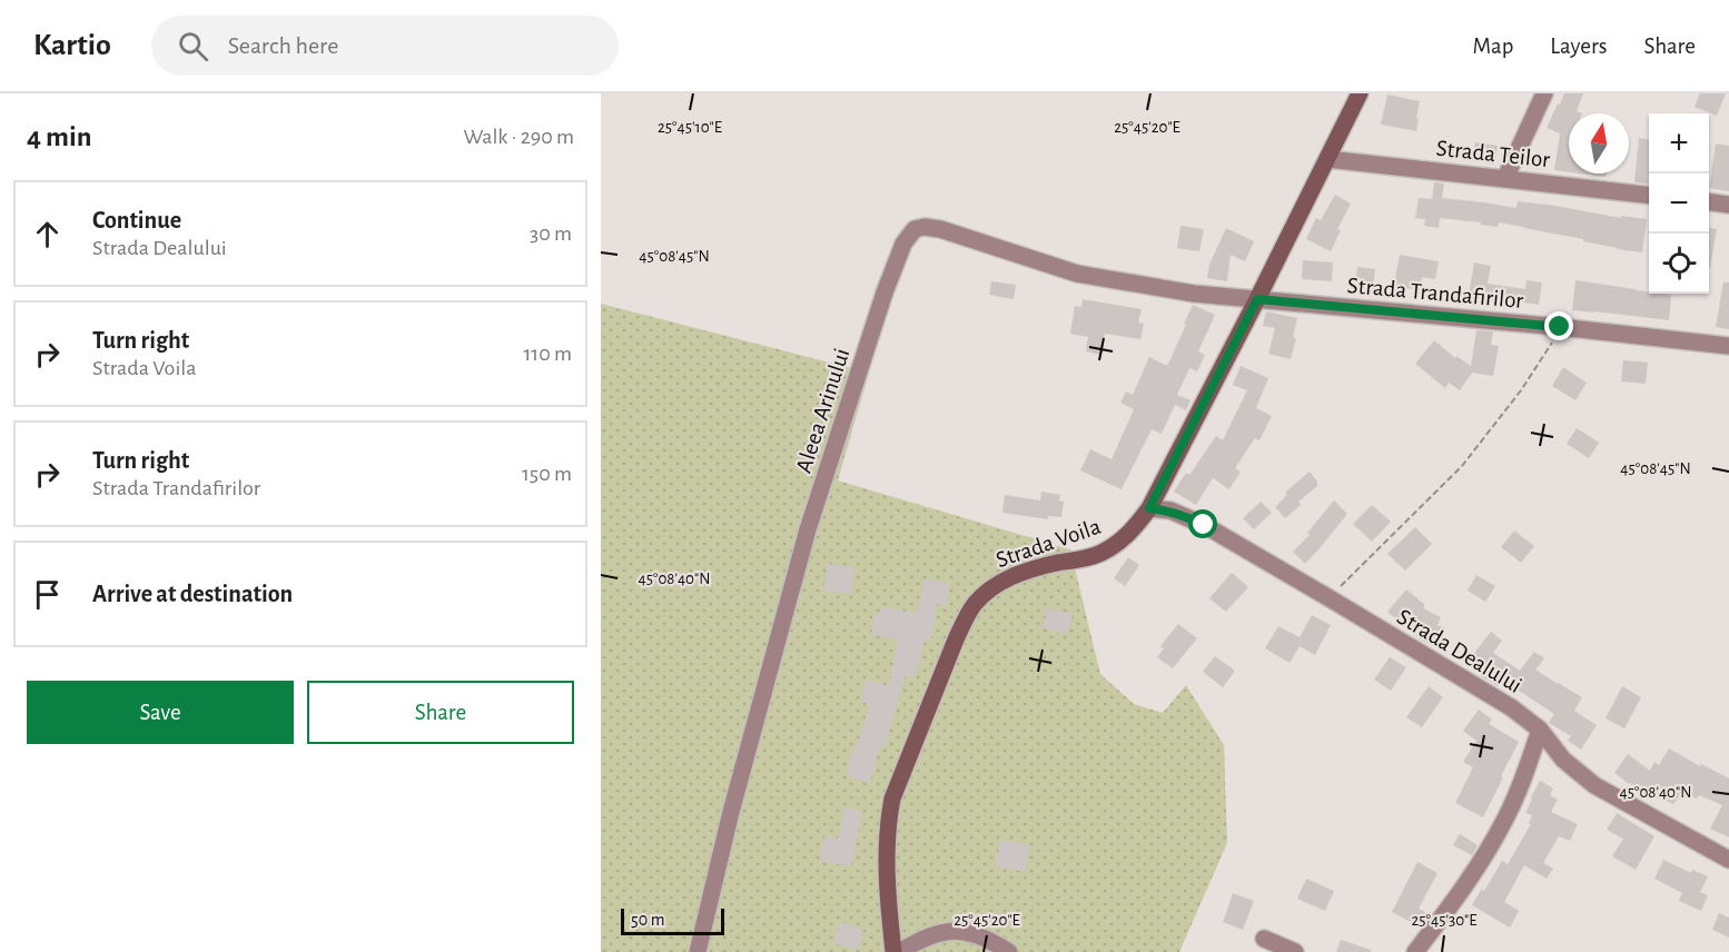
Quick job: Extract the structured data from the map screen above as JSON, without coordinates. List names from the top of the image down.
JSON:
{
  "streets": {
    "main road": ["Strada Voila"],
    "street": [
      "Strada Teilor",
      "Strada Trandafirilor",
      "Aleea Arinului",
      "Strada Dealului"
    ]
  },
  "crossings": [
    ["Strada Teilor", "Strada Voila"],
    ["Strada Trandafirilor", "Aleea Arinului"],
    ["Strada Trandafirilor", "Strada Voila"],
    ["Aleea Arinului", "Strada Voila"],
    ["Strada Voila", "Strada Dealului"]
  ],
  "scale_bar": "50 m",
  "north": "top",
  "page": {
    "header": "Kartio",
    "search": "Search here",
    "nav": ["Map", "Layers", "Share"],
    "heading": ["4 min", "Walk · 290 m"],
    "map_buttons": ["+", "−"],
    "list": [
      ["Continue", "Strada Dealului", "30 m"],
      ["Turn right", "Strada Voila", "110 m"],
      ["Turn right", "Strada Trandafirilor", "150 m"],
      "Arrive at destination"
    ],
    "buttons": ["Save", "Share"],
    "scale": "50 m"
  },
  "coordinates": [
    "25°45'10\"E",
    "25°45'20\"E",
    "45°08'45\"N",
    "45°08'40\"N",
    "25°45'30\"E"
  ]
}
